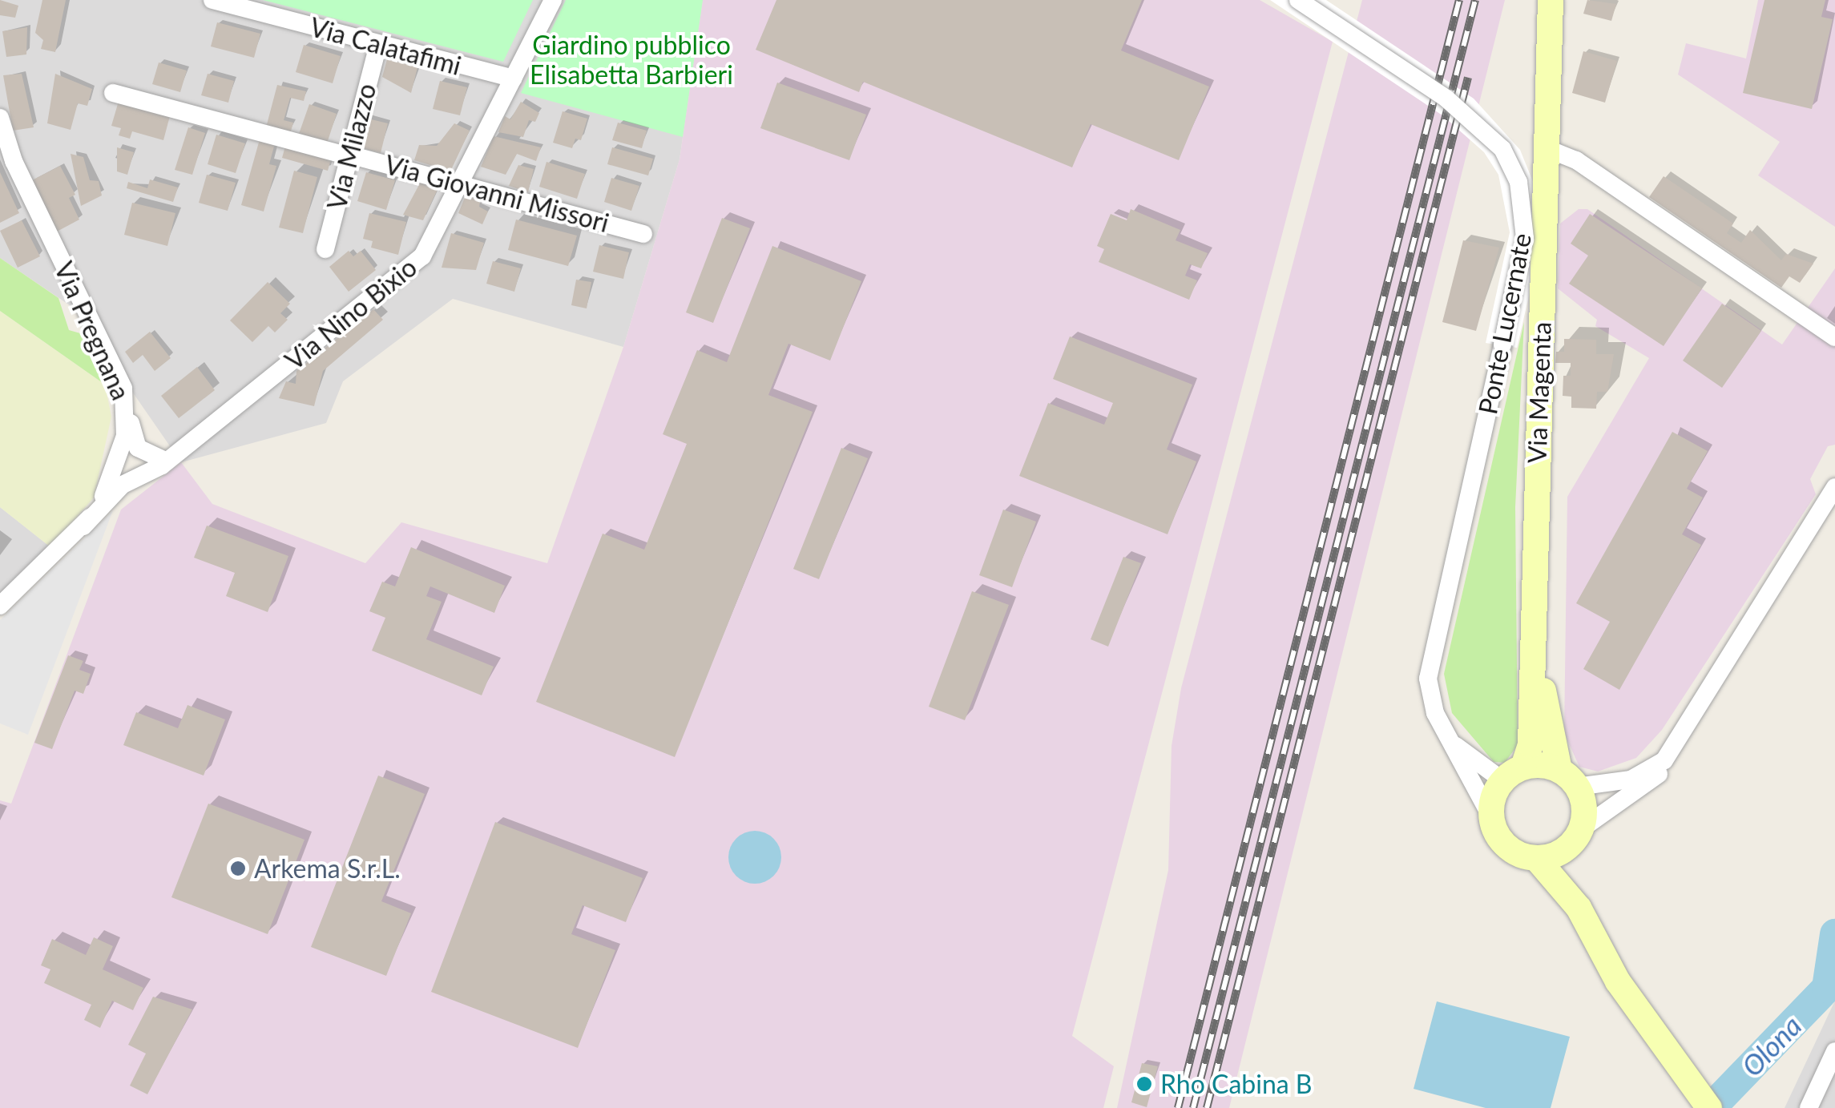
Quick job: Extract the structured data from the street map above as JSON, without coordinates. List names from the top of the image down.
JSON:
{
  "streets": {
    "street": [
      "Via Calatafimi",
      "Via Milazzo",
      "Via Giovanni Missori",
      "Via Nino Bixio",
      "Ponte Lucernate",
      "Via Pregnana",
      "Via Magenta"
    ]
  },
  "crossings": [
    ["Via Calatafimi", "Via Milazzo"],
    ["Via Calatafimi", "Via Nino Bixio"],
    ["Via Milazzo", "Via Giovanni Missori"],
    ["Via Giovanni Missori", "Via Nino Bixio"],
    ["Via Nino Bixio", "Via Pregnana"],
    ["Ponte Lucernate", "Via Magenta"]
  ],
  "water": ["Olona"],
  "parks": ["Giardino pubblico Elisabetta Barbieri"],
  "places": ["Arkema S.r.L.", "Rho Cabina B"]
}
